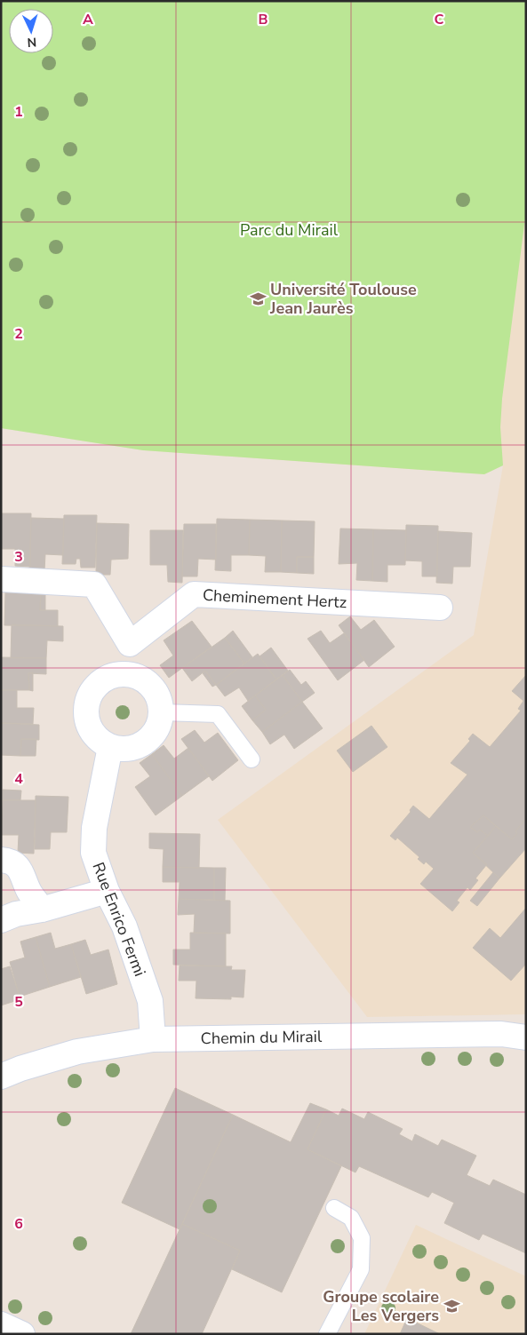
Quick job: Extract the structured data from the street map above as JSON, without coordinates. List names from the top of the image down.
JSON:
{
  "streets": {
    "street": ["Cheminement Hertz", "Rue Enrico Fermi", "Chemin du Mirail"]
  },
  "crossings": [
    ["Rue Enrico Fermi", "Chemin du Mirail"]
  ],
  "parks": ["Parc du Mirail"],
  "places": {
    "school or university": ["Université Toulouse Jean Jaurès", "Groupe scolaire Les Vergers"]
  },
  "north": "bottom",
  "grid": {
    "columns": ["A", "B", "C"],
    "rows": [
      "1",
      "2",
      "3",
      "4",
      "5",
      "6"
    ]
  }
}
